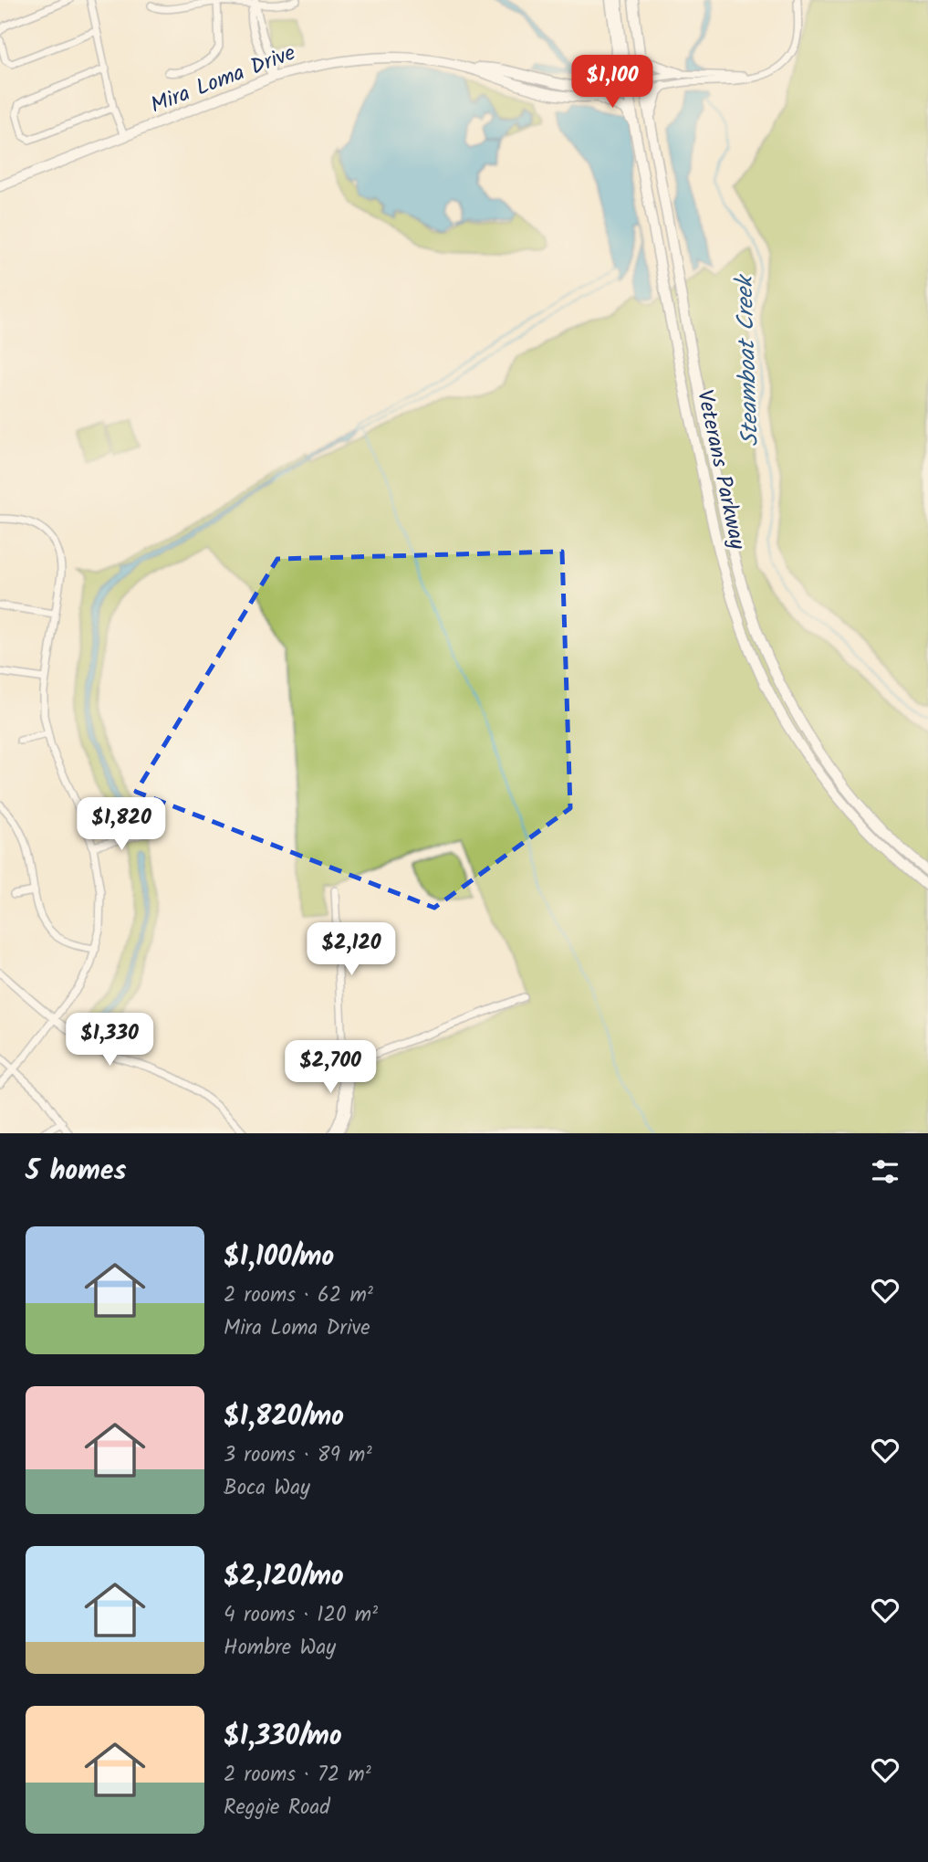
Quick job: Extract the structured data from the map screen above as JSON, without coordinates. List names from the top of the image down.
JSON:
{
  "streets": {
    "main road": ["Mira Loma Drive", "Veterans Parkway"]
  },
  "crossings": [
    ["Mira Loma Drive", "Veterans Parkway"]
  ],
  "water": ["Steamboat Creek"],
  "page": {
    "price": [
      "$1,100",
      "$1,820",
      "$2,120",
      "$1,330",
      "$2,700"
    ],
    "heading": "5 homes",
    "list": [
      {
        "name": "$1,100/mo",
        "note": "2 rooms · 62 m² · Mira Loma Drive"
      },
      {
        "name": "$1,820/mo",
        "note": "3 rooms · 89 m² · Boca Way"
      },
      {
        "name": "$2,120/mo",
        "note": "4 rooms · 120 m² · Hombre Way"
      },
      {
        "name": "$1,330/mo",
        "note": "2 rooms · 72 m² · Reggie Road"
      }
    ]
  }
}
